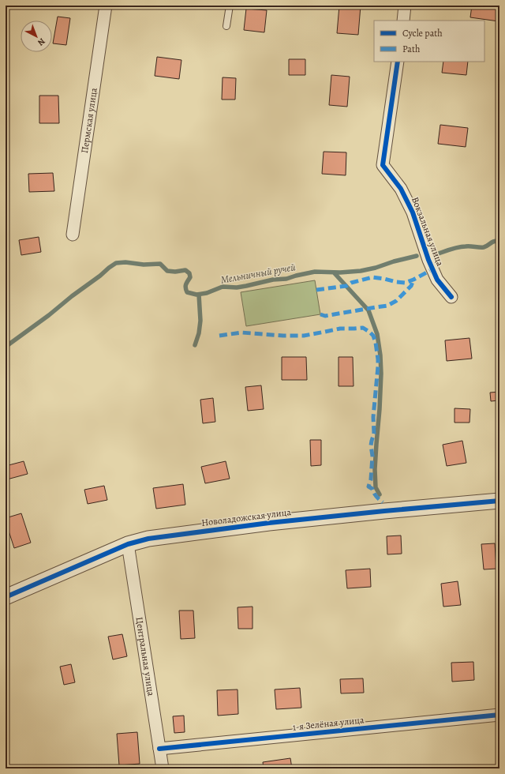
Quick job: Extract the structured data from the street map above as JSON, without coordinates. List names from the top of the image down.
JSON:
{
  "streets": {
    "street": [
      "Пермская улица",
      "Вокзальная улица",
      "Новоладожская улица",
      "Центральная улица",
      "1-я Зелёная улица"
    ]
  },
  "crossings": [
    ["Новоладожская улица", "Центральная улица"],
    ["Центральная улица", "1-я Зелёная улица"]
  ],
  "water": ["Мельничный ручей"],
  "legend": ["Cycle path", "Path"],
  "north": "bottom right"
}
